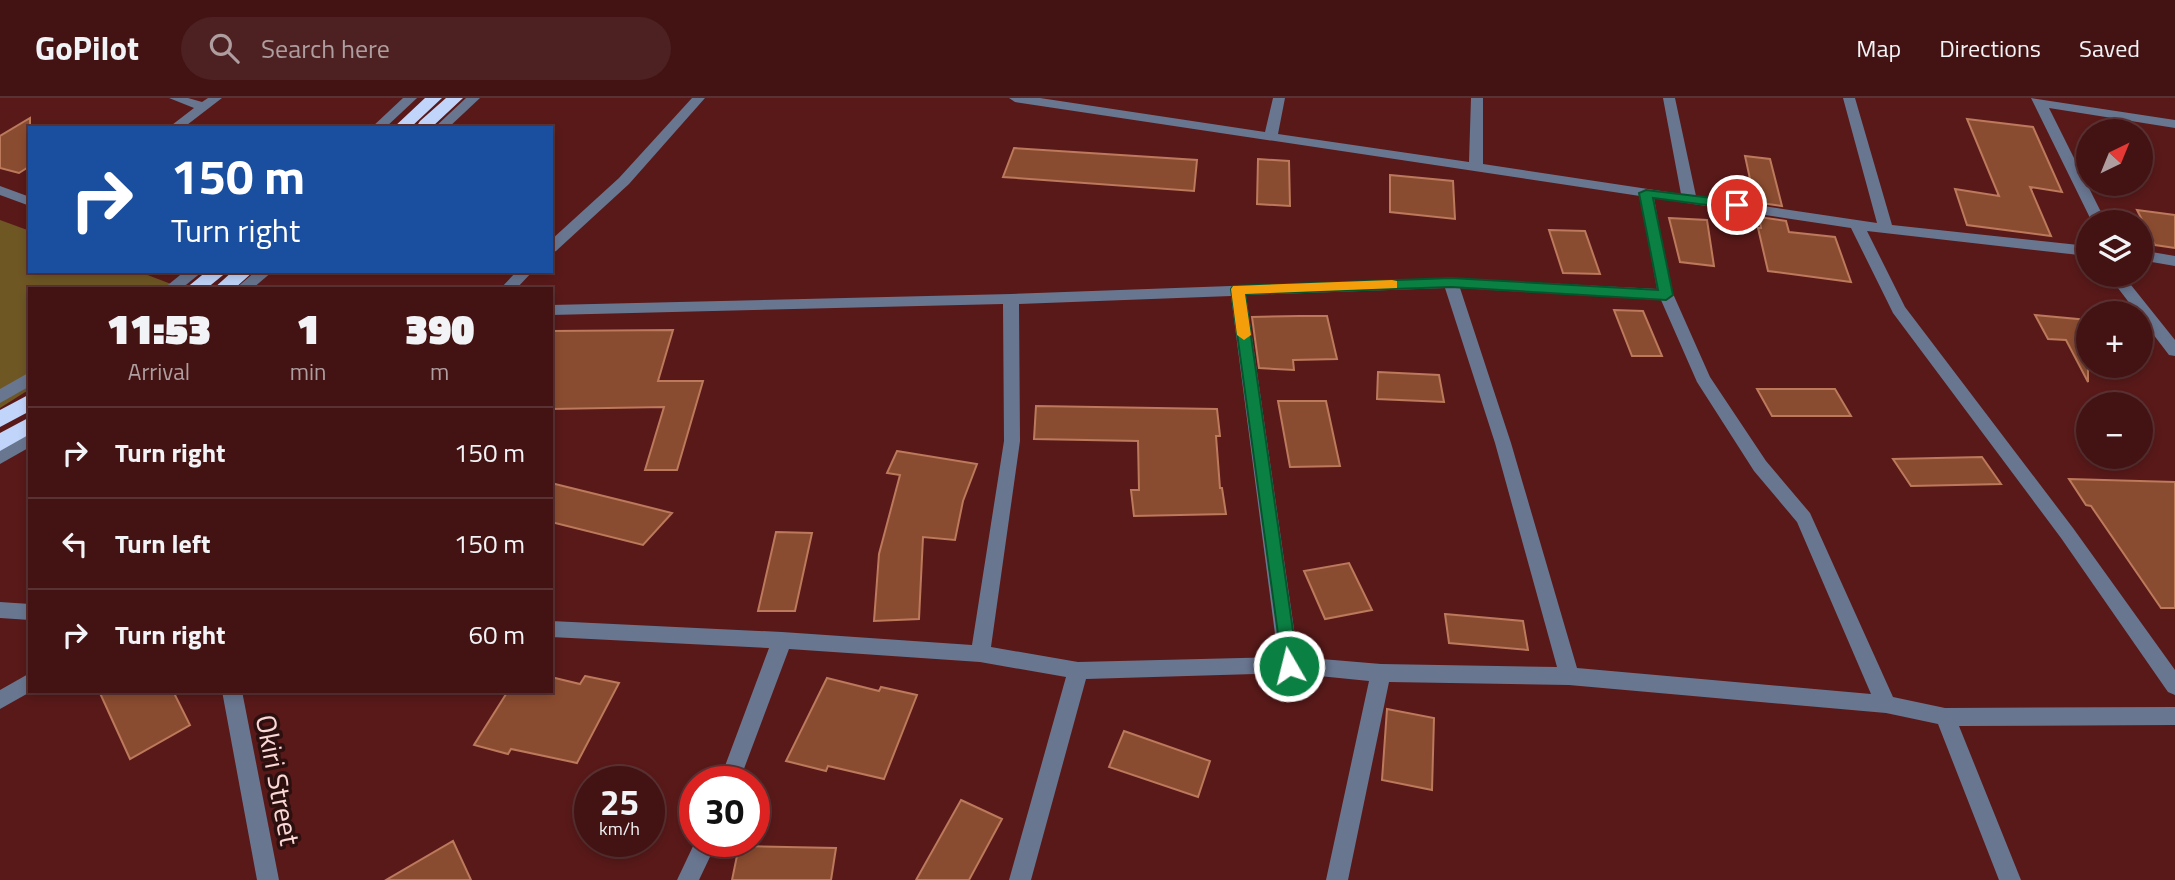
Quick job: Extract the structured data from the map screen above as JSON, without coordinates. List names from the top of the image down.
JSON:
{
  "streets": {
    "street": ["Okiri Street"]
  },
  "north": "top right",
  "page": {
    "header": "GoPilot",
    "search": "Search here",
    "nav": ["Map", "Directions", "Saved"],
    "map_buttons": ["+", "−"],
    "turn": ["150 m", "Turn right"],
    "eta": [
      "11:53",
      "Arrival",
      "1",
      "min",
      "390",
      "m"
    ],
    "list": [
      {
        "name": "Turn right",
        "value": "150 m"
      },
      {
        "name": "Turn left",
        "value": "150 m"
      },
      {
        "name": "Turn right",
        "value": "60 m"
      }
    ],
    "speed": "25 km/h",
    "limit": "30"
  }
}
